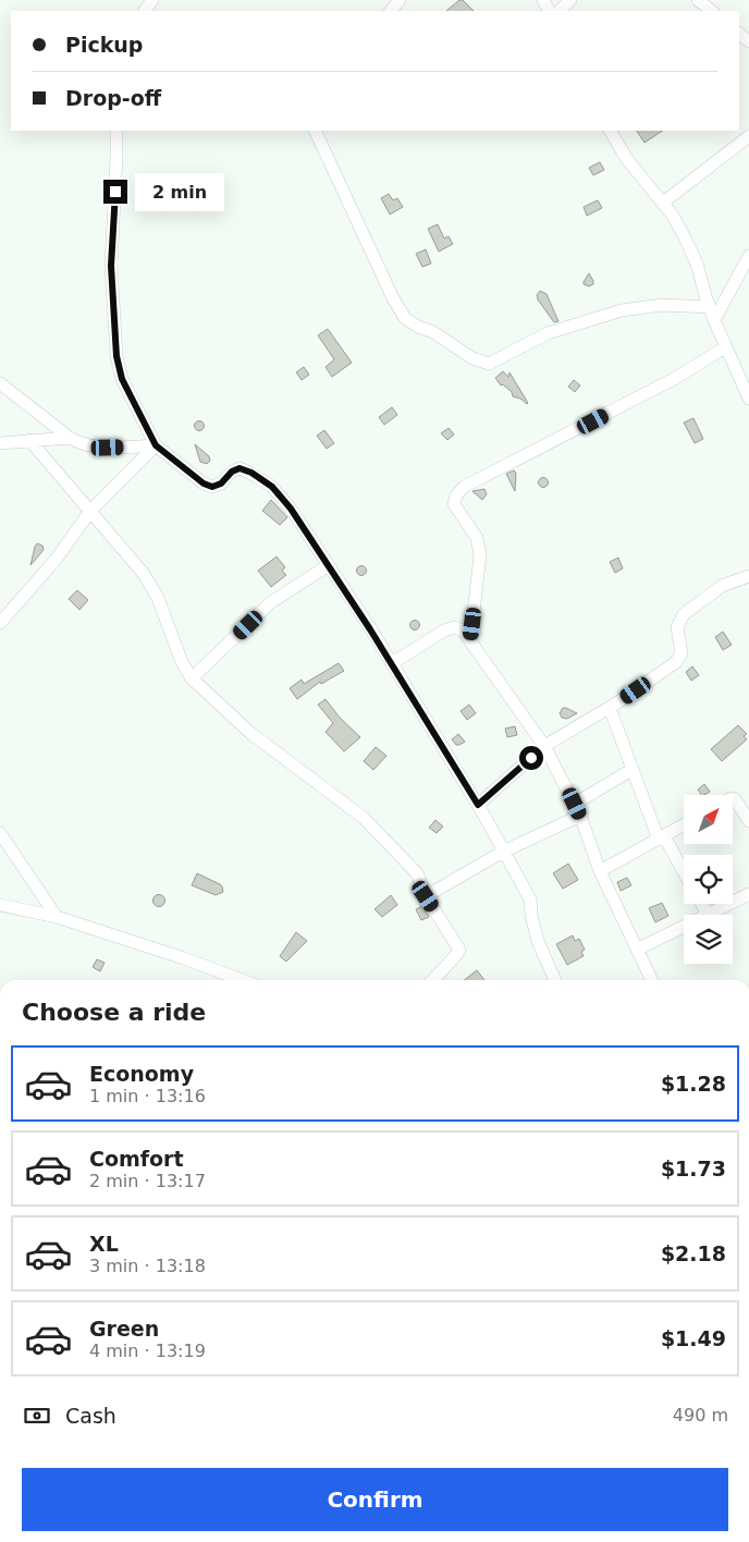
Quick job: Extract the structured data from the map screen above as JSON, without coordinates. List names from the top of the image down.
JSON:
{
  "north": "top right",
  "page": {
    "banner": ["Pickup", "Drop-off"],
    "bubble": "2 min",
    "heading": "Choose a ride",
    "list": [
      {
        "name": "Economy",
        "note": "1 min · 13:16",
        "value": "$1.28"
      },
      {
        "name": "Comfort",
        "note": "2 min · 13:17",
        "value": "$1.73"
      },
      {
        "name": "XL",
        "note": "3 min · 13:18",
        "value": "$2.18"
      },
      {
        "name": "Green",
        "note": "4 min · 13:19",
        "value": "$1.49"
      }
    ],
    "pay": ["Cash", "490 m"],
    "buttons": "Confirm"
  }
}
